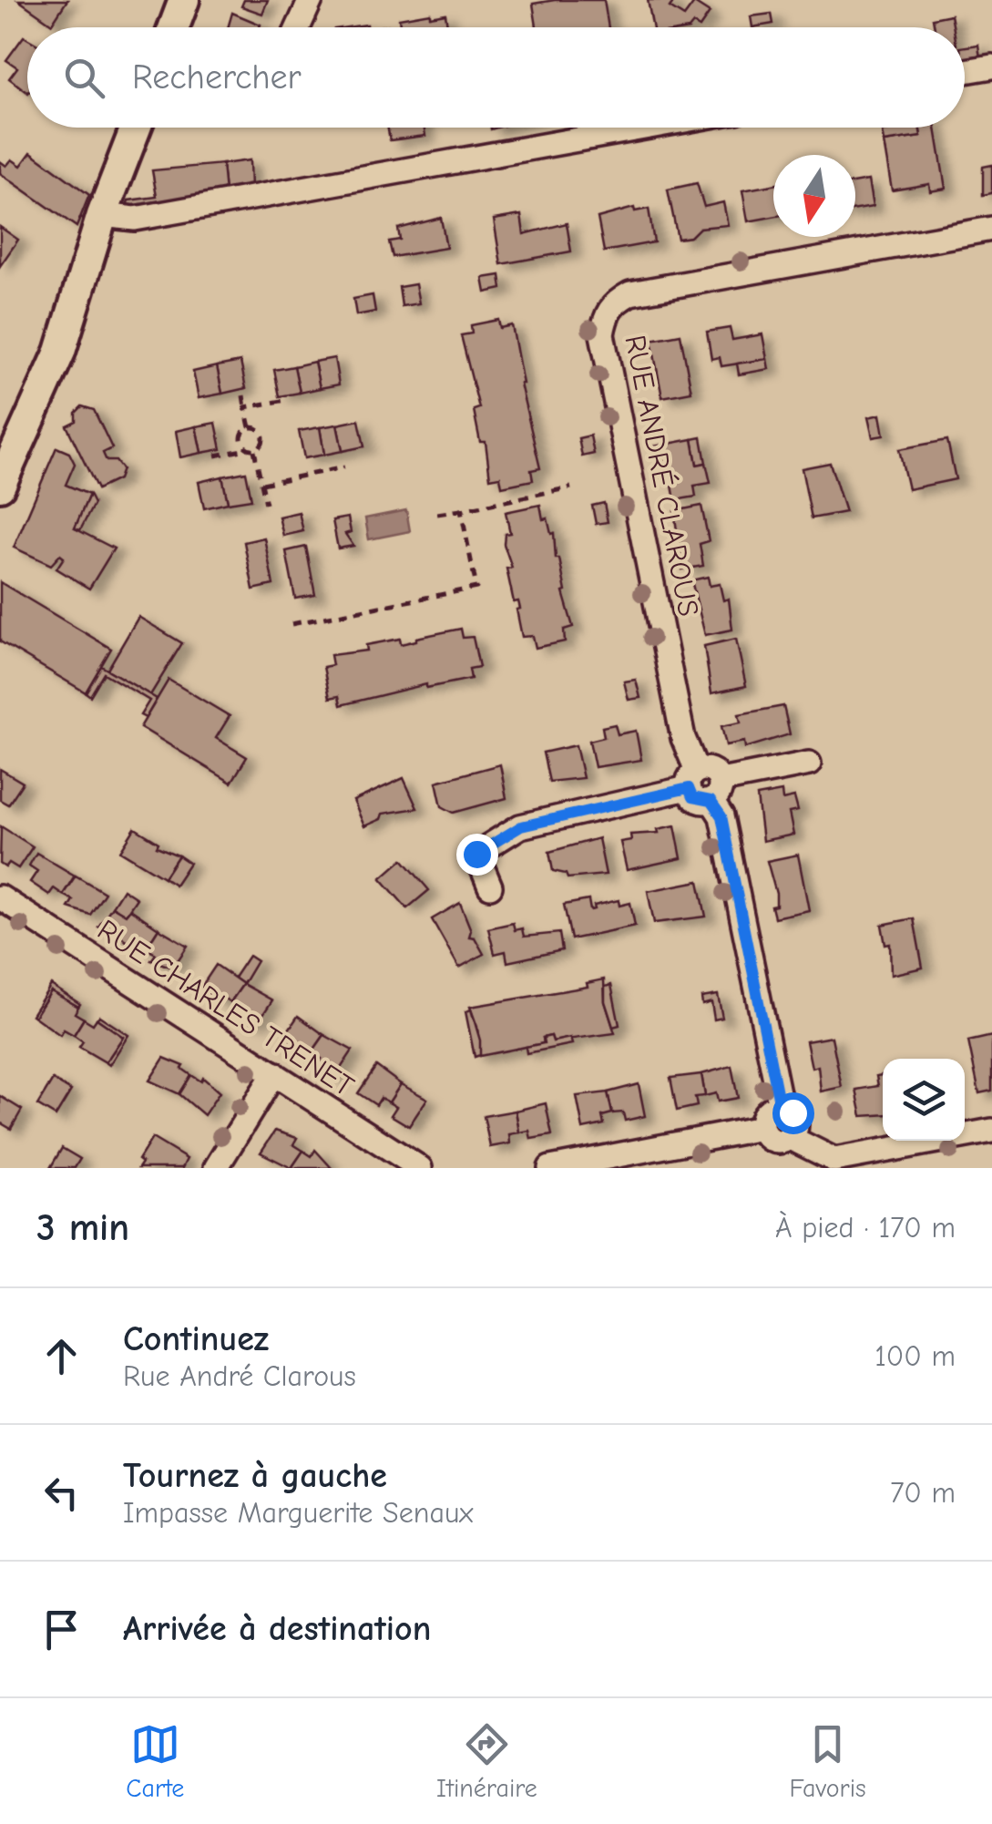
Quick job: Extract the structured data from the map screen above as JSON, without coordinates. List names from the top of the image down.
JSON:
{
  "streets": {
    "street": ["RUE ANDRÉ CLAROUS", "RUE CHARLES TRENET"]
  },
  "north": "bottom",
  "page": {
    "search": "Rechercher",
    "heading": ["3 min", "À pied · 170 m"],
    "list": [
      ["Continuez", "Rue André Clarous", "100 m"],
      ["Tournez à gauche", "Impasse Marguerite Senaux", "70 m"],
      "Arrivée à destination"
    ],
    "nav": ["Carte", "Itinéraire", "Favoris"]
  }
}
